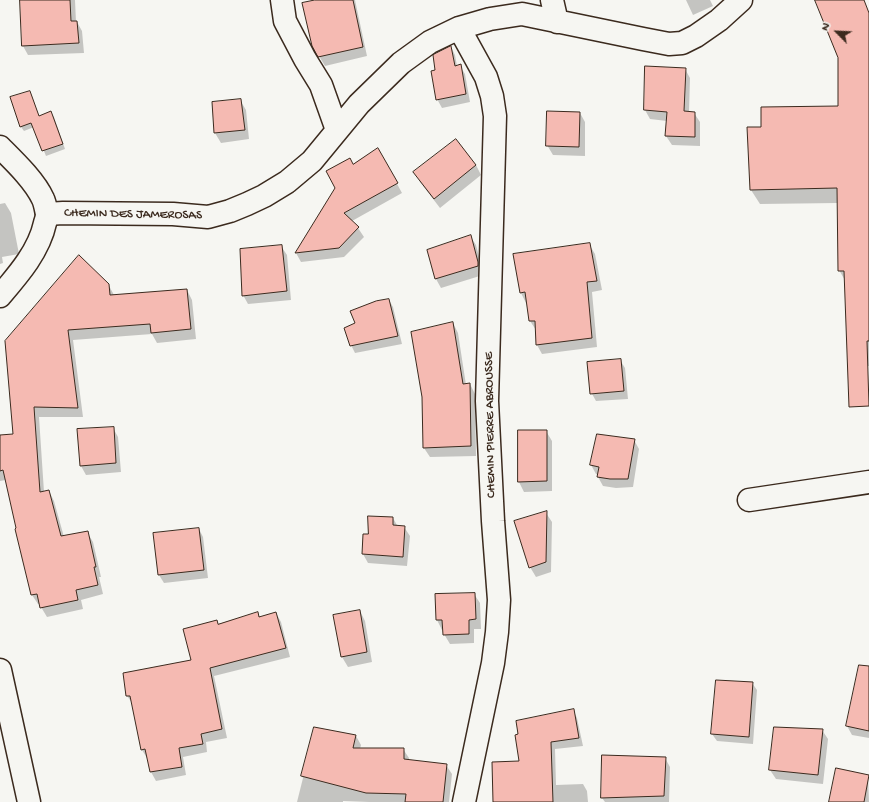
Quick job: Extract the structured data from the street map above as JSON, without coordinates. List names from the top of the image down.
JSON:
{
  "streets": {
    "street": ["CHEMIN DES JAMEROSAS", "CHEMIN PIERRE ABROUSSE"]
  },
  "crossings": [
    ["CHEMIN DES JAMEROSAS", "CHEMIN PIERRE ABROUSSE"]
  ],
  "north": "top left"
}
